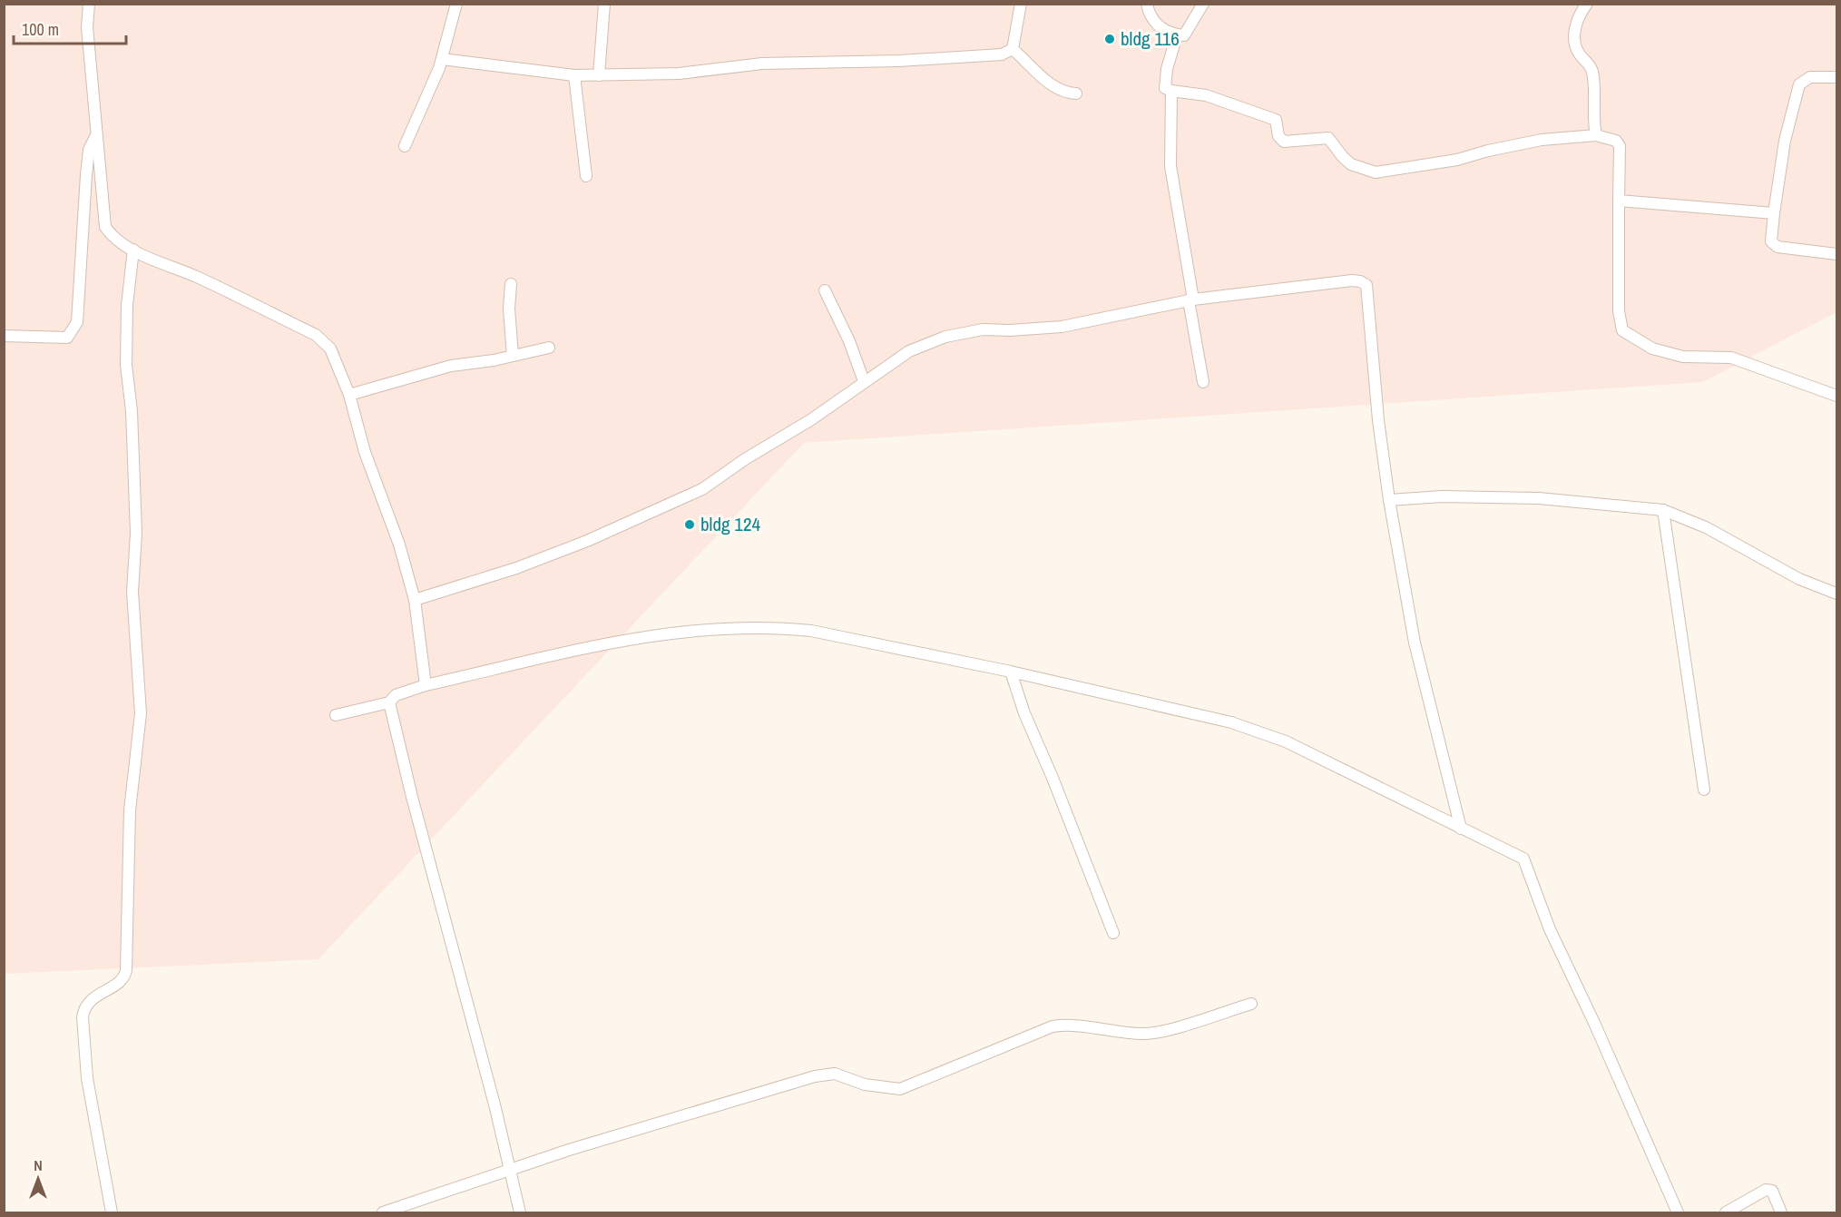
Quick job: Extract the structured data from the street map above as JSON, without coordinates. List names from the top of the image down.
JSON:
{
  "places": ["bldg 116", "bldg 124"],
  "scale_bar": "100 m",
  "north": "top"
}
